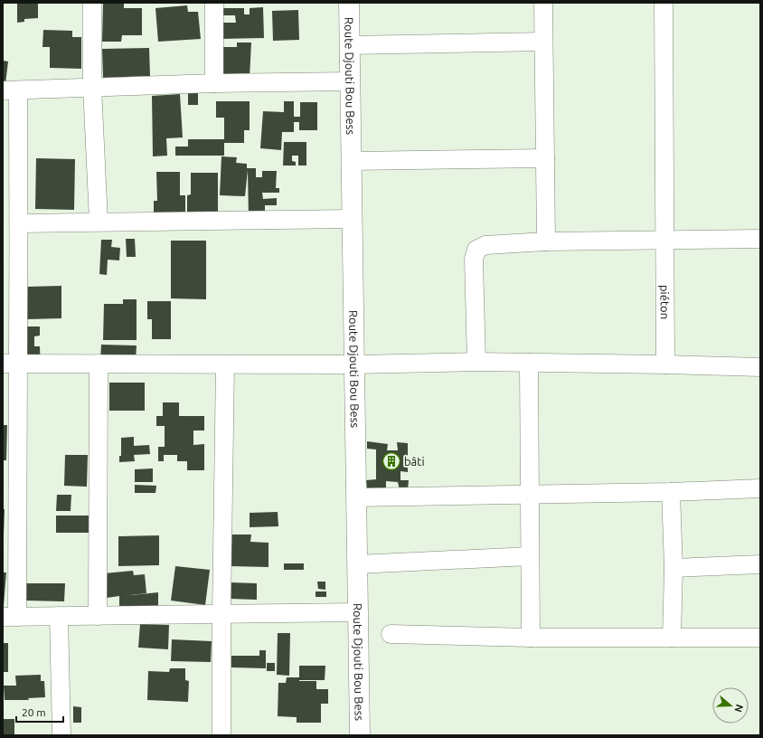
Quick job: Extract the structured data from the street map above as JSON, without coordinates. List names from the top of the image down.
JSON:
{
  "streets": {
    "main road": ["Route Djouti Bou Bess"],
    "street": ["piéton"]
  },
  "places": {
    "building": ["bâti"]
  },
  "scale_bar": "20 m",
  "north": "right"
}
